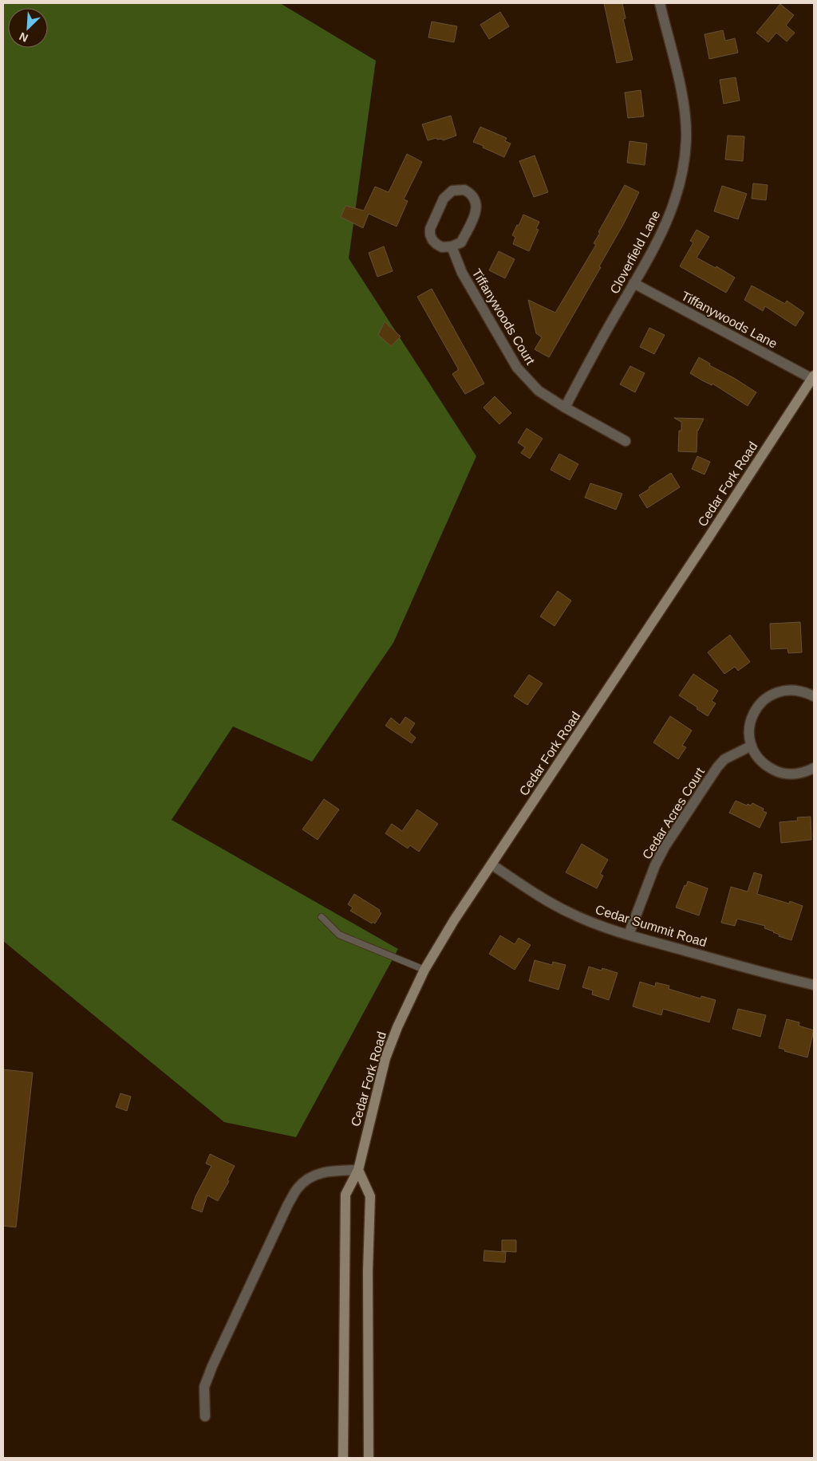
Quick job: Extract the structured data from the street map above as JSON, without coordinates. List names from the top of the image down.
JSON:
{
  "streets": {
    "street": [
      "Cloverfield Lane",
      "Tiffanywoods Court",
      "Tiffanywoods Lane",
      "Cedar Fork Road",
      "Cedar Acres Court",
      "Cedar Summit Road"
    ]
  },
  "crossings": [
    ["Cloverfield Lane", "Tiffanywoods Court"],
    ["Cloverfield Lane", "Tiffanywoods Lane"],
    ["Tiffanywoods Lane", "Cedar Fork Road"],
    ["Cedar Fork Road", "Cedar Summit Road"],
    ["Cedar Acres Court", "Cedar Summit Road"]
  ],
  "north": "bottom left"
}
